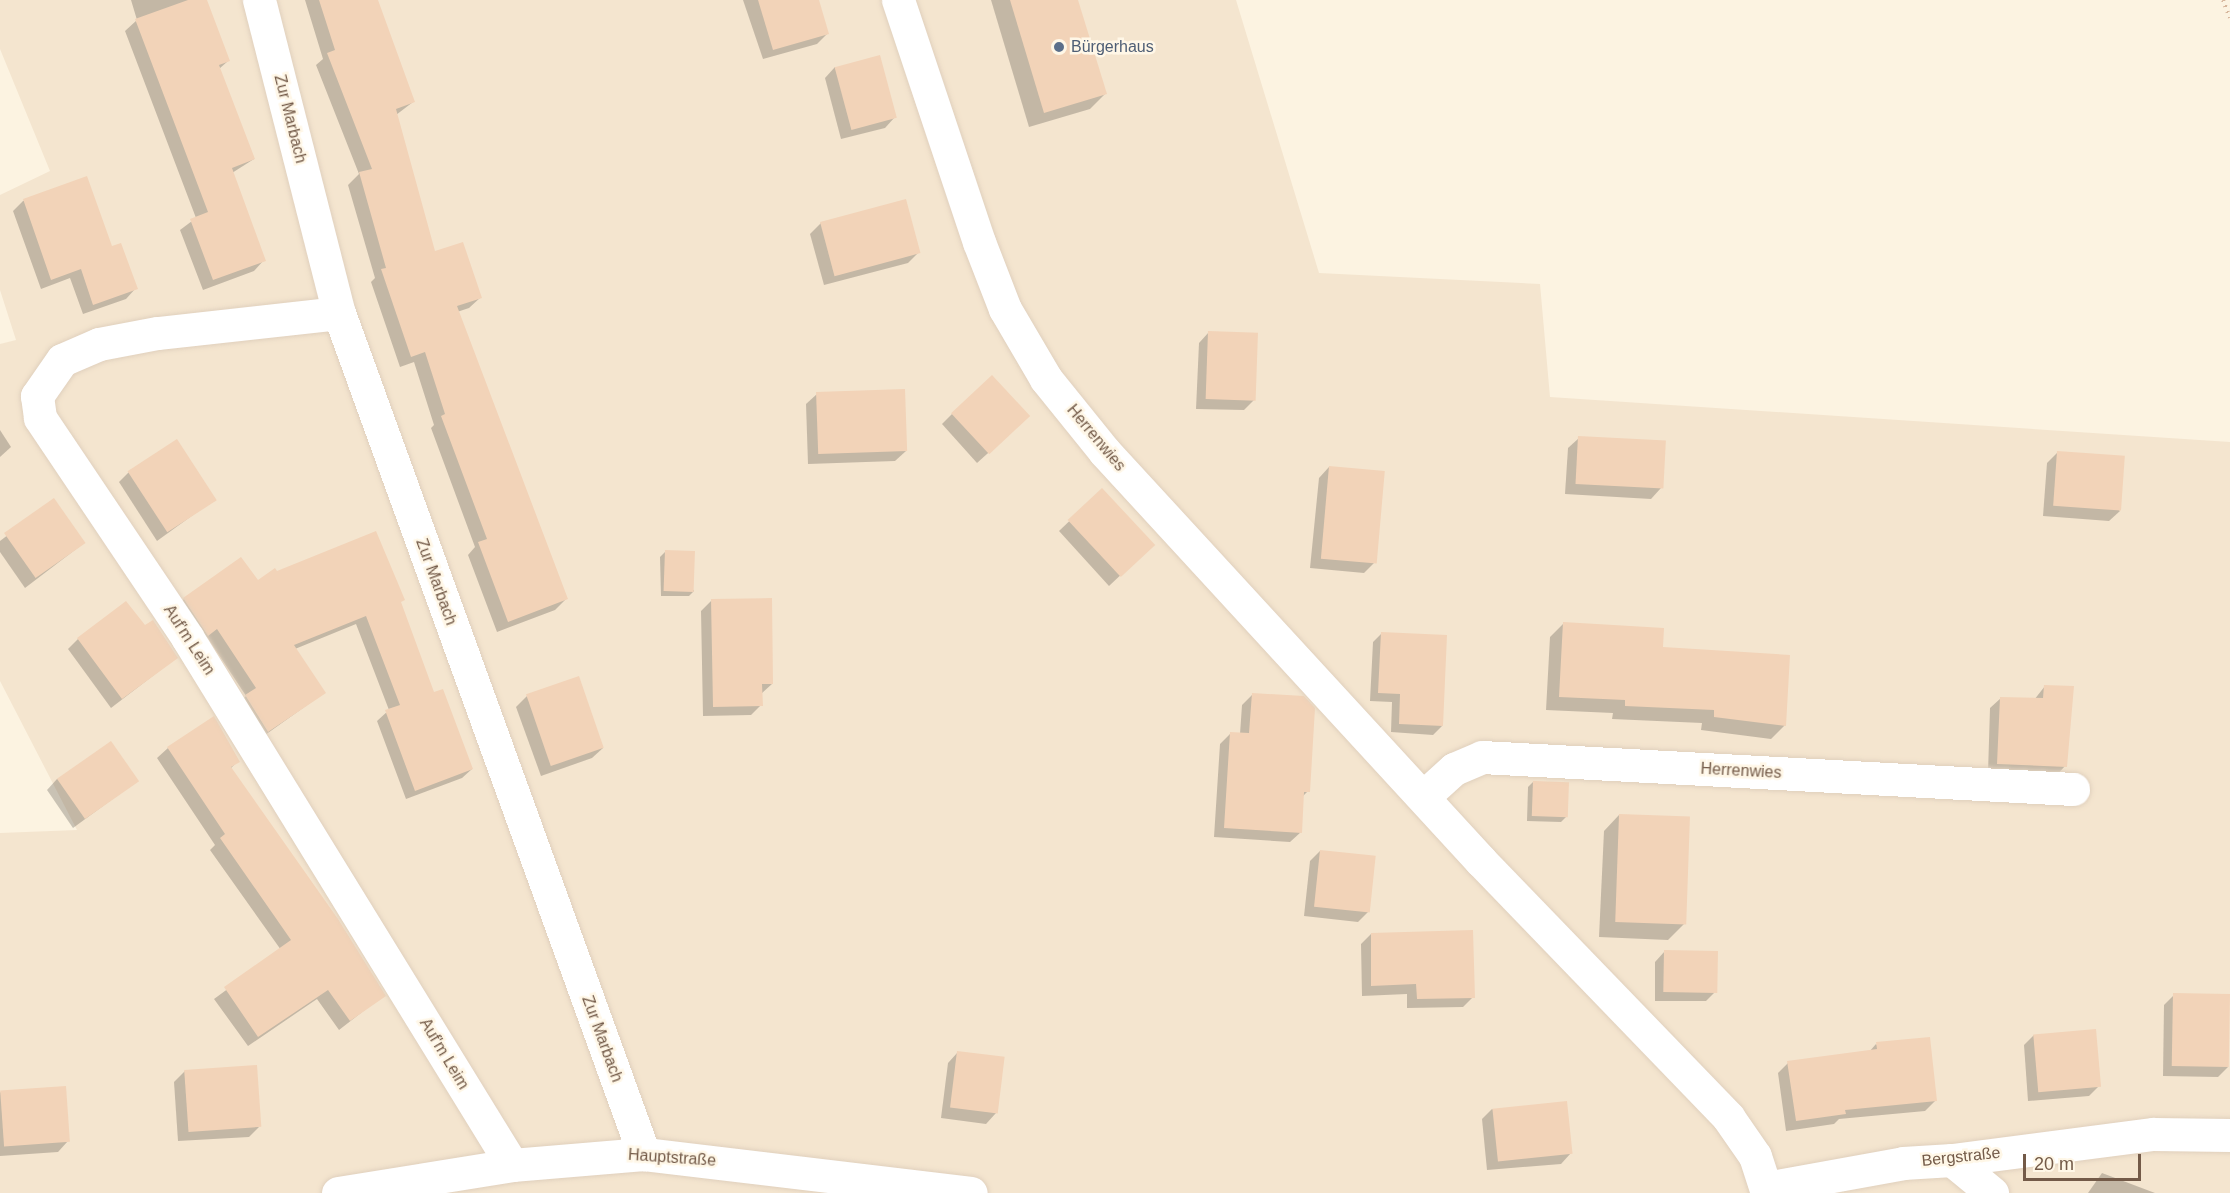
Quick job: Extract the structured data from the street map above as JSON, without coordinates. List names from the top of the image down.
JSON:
{
  "streets": {
    "street": [
      "Zur Marbach",
      "Herrenwies",
      "Auf'm Leim",
      "Bergstraße",
      "Hauptstraße"
    ]
  },
  "crossings": [
    ["Zur Marbach", "Auf'm Leim"],
    ["Zur Marbach", "Hauptstraße"],
    ["Herrenwies", "Bergstraße"],
    ["Auf'm Leim", "Hauptstraße"]
  ],
  "places": ["Bürgerhaus"],
  "scale_bar": "20 m"
}
